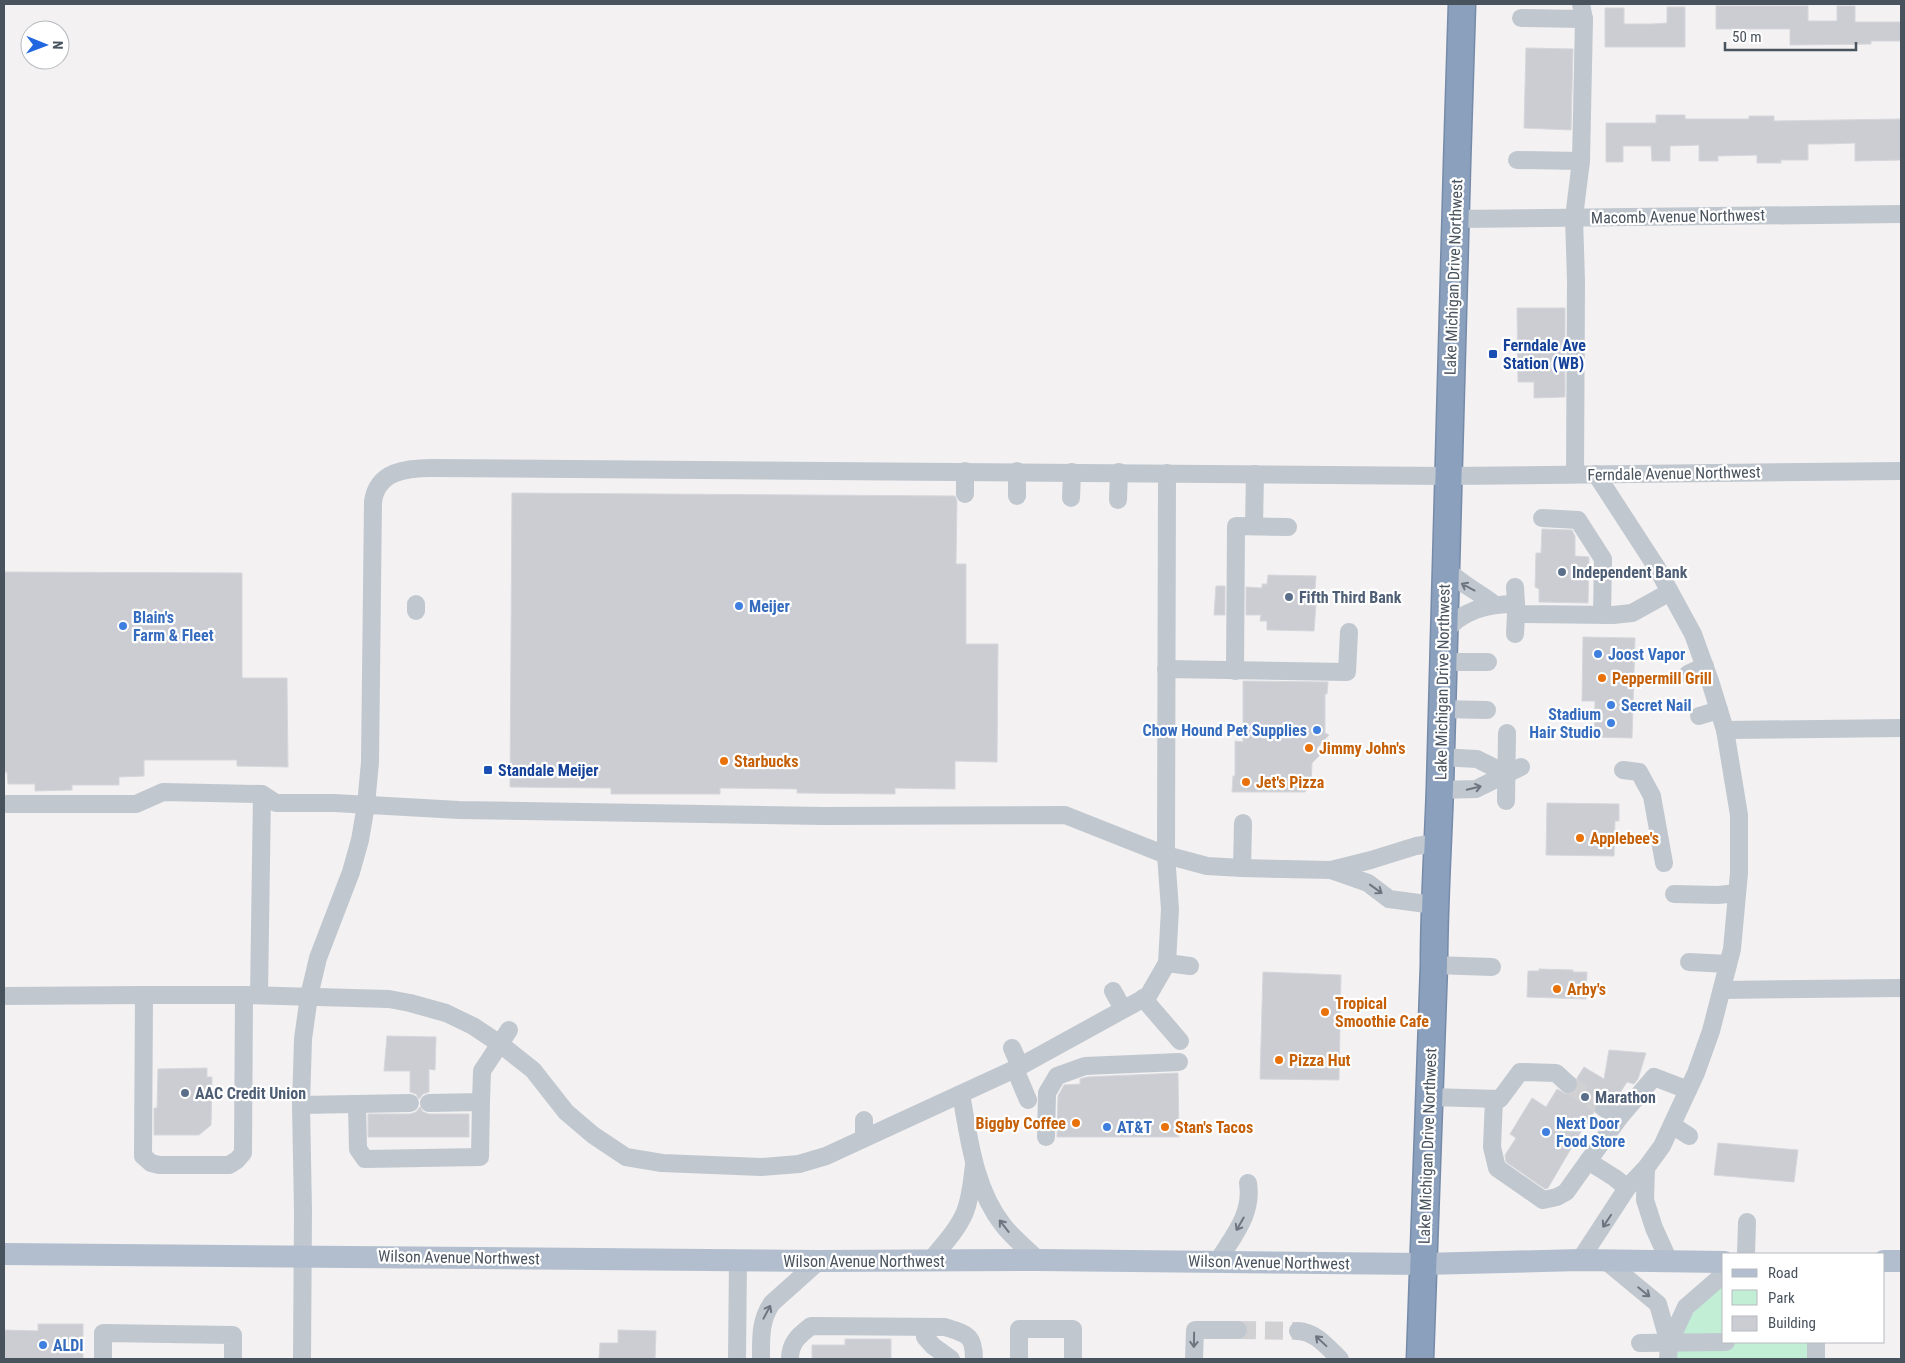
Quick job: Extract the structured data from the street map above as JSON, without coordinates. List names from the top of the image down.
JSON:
{
  "streets": {
    "highway": ["Lake Michigan Drive Northwest"],
    "main road": ["Wilson Avenue Northwest"],
    "street": ["Macomb Avenue Northwest", "Ferndale Avenue Northwest"]
  },
  "crossings": [
    ["Macomb Avenue Northwest", "Lake Michigan Drive Northwest"],
    ["Lake Michigan Drive Northwest", "Ferndale Avenue Northwest"],
    ["Lake Michigan Drive Northwest", "Wilson Avenue Northwest"],
    ["Ferndale Avenue Northwest", "Wilson Avenue Northwest"]
  ],
  "places": {
    "transit": ["Ferndale Ave Station (WB)", "Standale Meijer"],
    "other": [
      "Independent Bank",
      "Fifth Third Bank",
      "Meijer",
      "Blain's Farm & Fleet",
      "Joost Vapor",
      "Peppermill Grill",
      "Secret Nail",
      "Stadium Hair Studio",
      "Chow Hound Pet Supplies",
      "Jimmy John's",
      "Starbucks",
      "Jet's Pizza",
      "Applebee's",
      "Arby's",
      "Tropical Smoothie Cafe",
      "Pizza Hut",
      "AAC Credit Union",
      "Marathon",
      "Biggby Coffee",
      "AT&T",
      "Stan's Tacos",
      "Next Door Food Store",
      "ALDI"
    ]
  },
  "legend": ["Road", "Park", "Building"],
  "scale_bar": "50 m",
  "north": "right"
}
